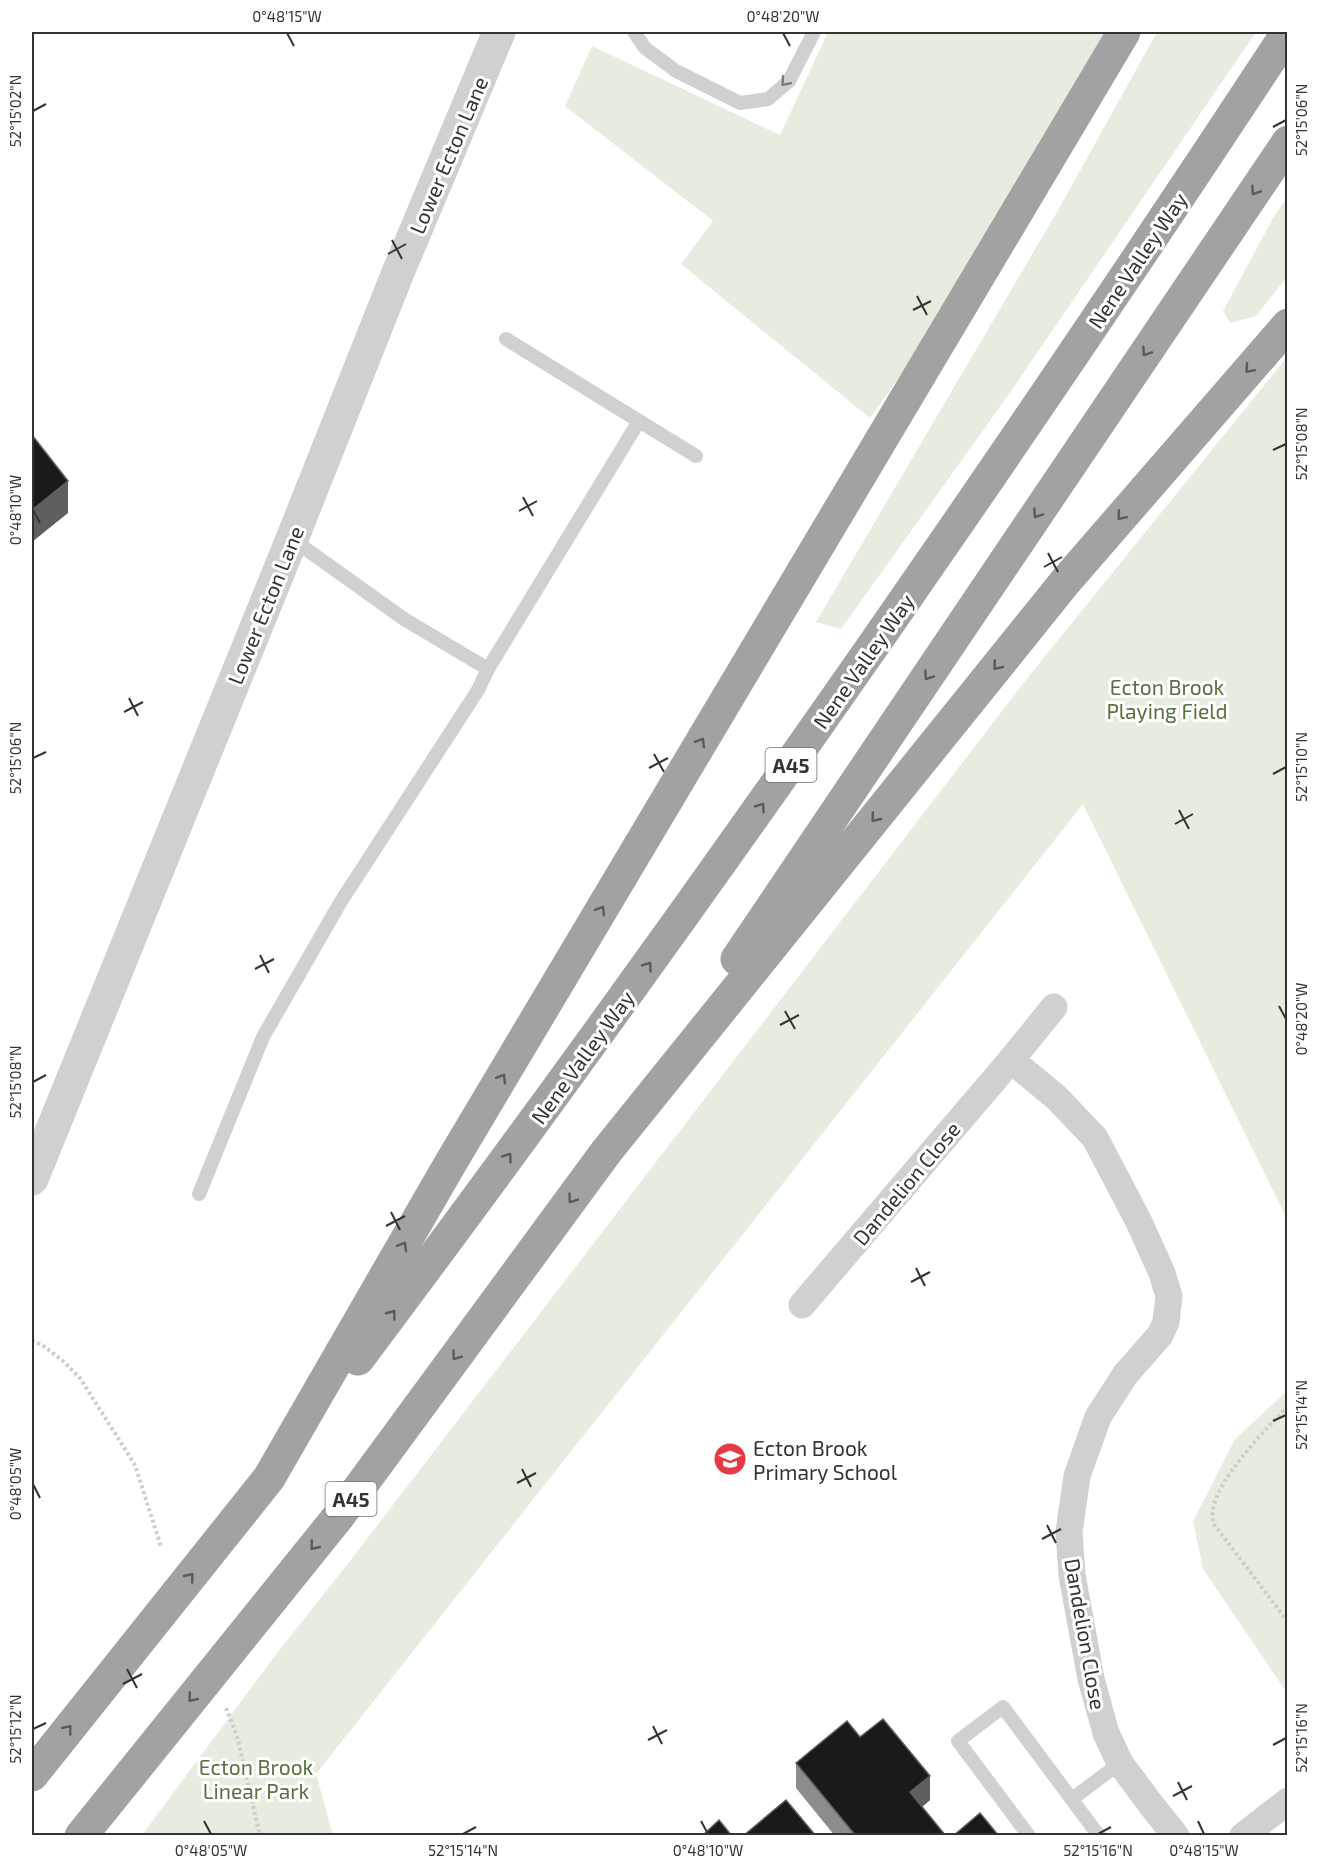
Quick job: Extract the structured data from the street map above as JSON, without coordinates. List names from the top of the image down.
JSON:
{
  "streets": {
    "highway": ["Nene Valley Way", "A45"],
    "street": ["Lower Ecton Lane", "Dandelion Close"]
  },
  "crossings": [
    ["Nene Valley Way", "A45"]
  ],
  "parks": ["Ecton Brook Playing Field", "Ecton Brook Linear Park"],
  "places": {
    "school or university": ["Ecton Brook Primary School"]
  },
  "coordinates": [
    "0°48'15\"W",
    "0°48'20\"W",
    "52°15'02\"N",
    "52°15'06\"N",
    "52°15'08\"N",
    "0°48'10\"W",
    "52°15'10\"N",
    "52°15'14\"N",
    "0°48'05\"W",
    "52°15'12\"N",
    "52°15'16\"N"
  ]
}
